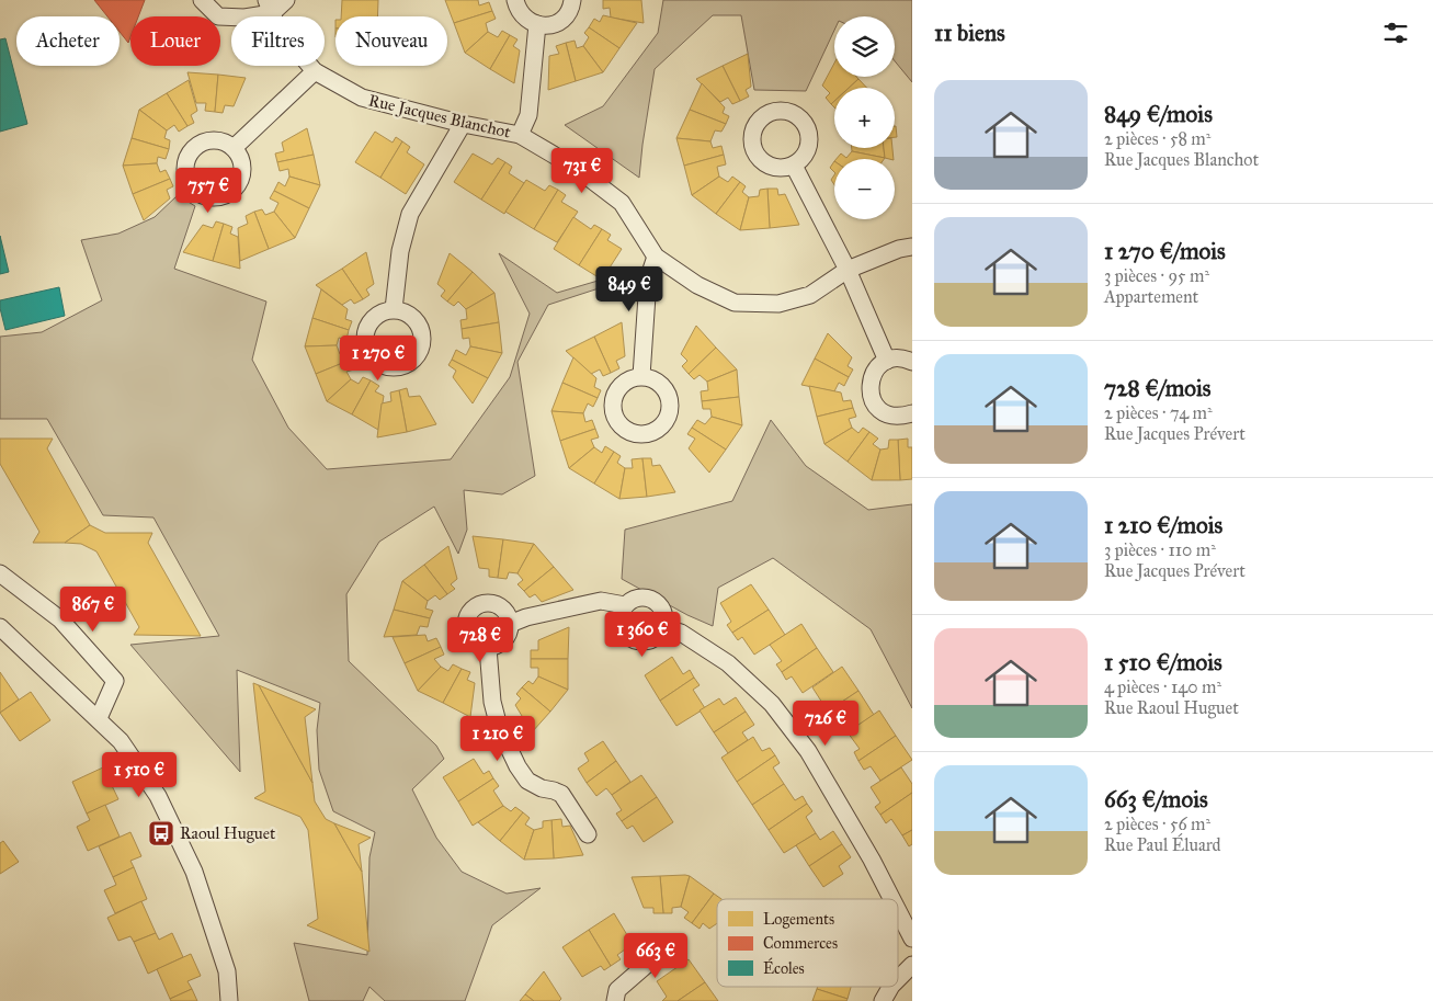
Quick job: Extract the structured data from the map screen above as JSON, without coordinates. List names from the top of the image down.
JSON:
{
  "streets": {
    "street": ["Rue Jacques Blanchot"]
  },
  "places": {
    "bus stop": ["Raoul Huguet"]
  },
  "legend": ["Logements", "Commerces", "Écoles"],
  "page": {
    "heading": "11 biens",
    "map_buttons": ["+", "−"],
    "chip": [
      "Acheter",
      "Louer",
      "Filtres",
      "Nouveau"
    ],
    "list": [
      {
        "name": "849 €/mois",
        "note": "2 pièces · 58 m² · Rue Jacques Blanchot"
      },
      {
        "name": "1 270 €/mois",
        "note": "3 pièces · 95 m² · Appartement"
      },
      {
        "name": "728 €/mois",
        "note": "2 pièces · 74 m² · Rue Jacques Prévert"
      },
      {
        "name": "1 210 €/mois",
        "note": "3 pièces · 110 m² · Rue Jacques Prévert"
      },
      {
        "name": "1 510 €/mois",
        "note": "4 pièces · 140 m² · Rue Raoul Huguet"
      },
      {
        "name": "663 €/mois",
        "note": "2 pièces · 56 m² · Rue Paul Éluard"
      }
    ],
    "price": [
      "731 €",
      "757 €",
      "849 €",
      "1 270 €",
      "867 €",
      "1 360 €",
      "728 €",
      "726 €",
      "1 210 €",
      "1 510 €",
      "663 €"
    ]
  }
}
